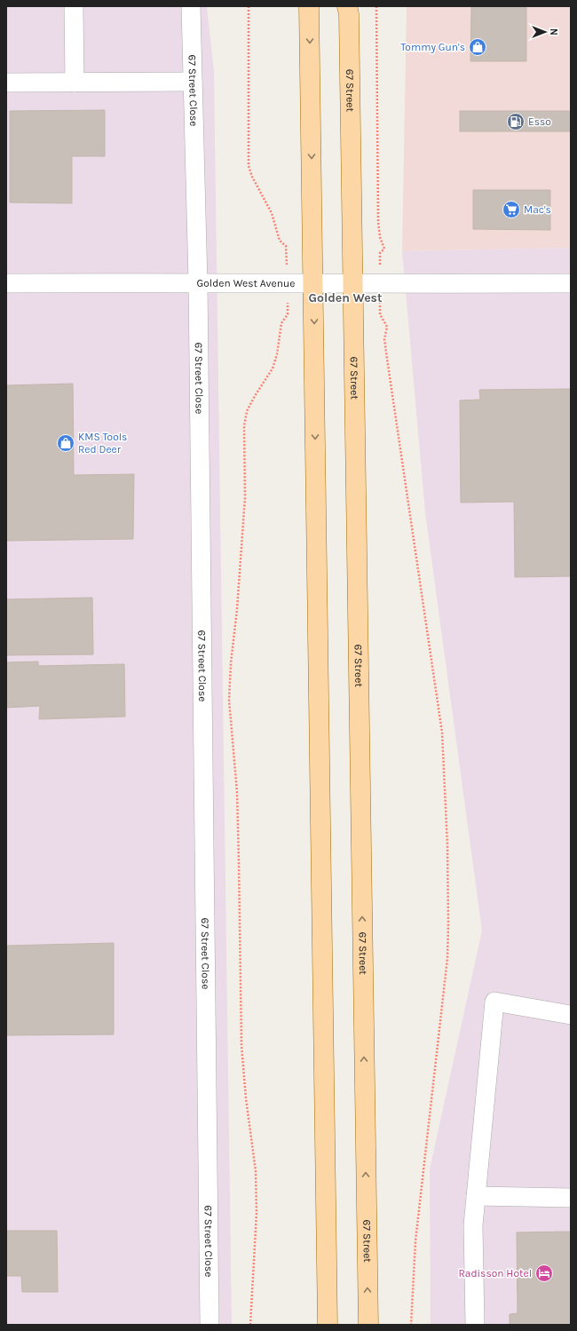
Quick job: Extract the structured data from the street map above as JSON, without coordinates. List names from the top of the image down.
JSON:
{
  "streets": {
    "main road": ["67 Street"],
    "street": ["67 Street Close", "Golden West Avenue"]
  },
  "crossings": [
    ["67 Street Close", "Golden West Avenue"],
    ["67 Street", "Golden West Avenue"]
  ],
  "districts": ["Golden West"],
  "places": {
    "shop": ["Tommy Gun's", "KMS Tools Red Deer"],
    "fuel station": ["Esso"],
    "supermarket": ["Mac's"],
    "hotel": ["Radisson Hotel"]
  },
  "north": "right"
}
